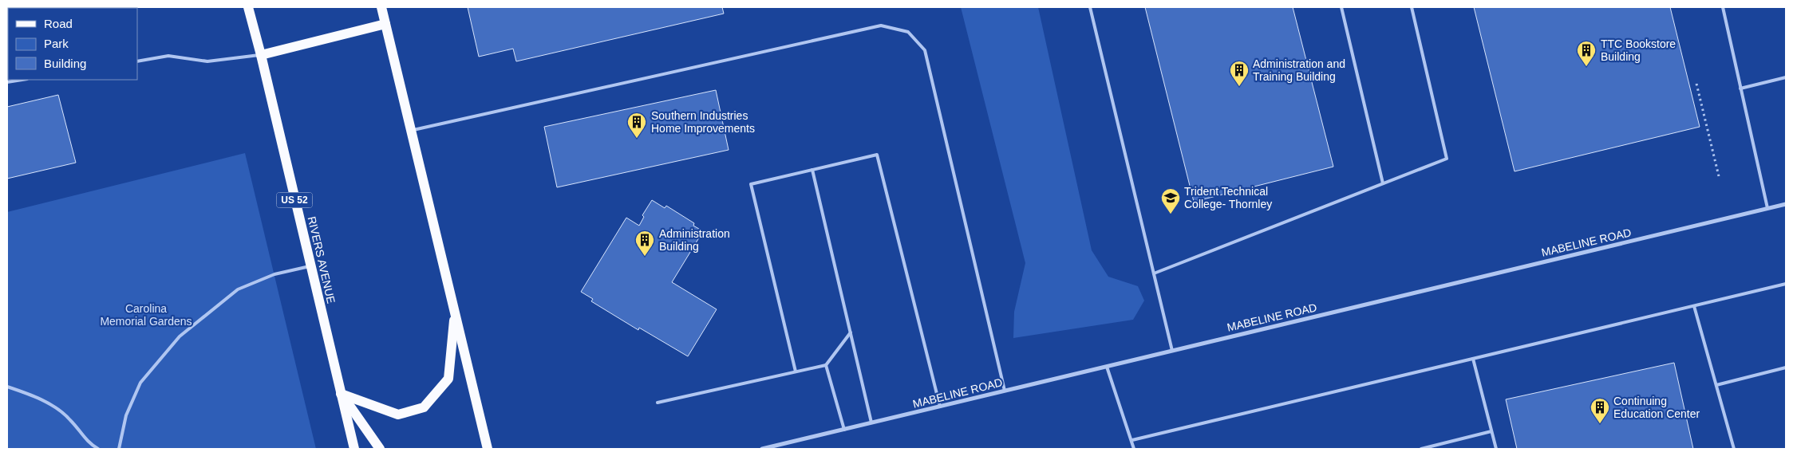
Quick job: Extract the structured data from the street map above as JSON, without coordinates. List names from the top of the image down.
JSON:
{
  "streets": {
    "main road": ["US 52", "RIVERS AVENUE"],
    "street": ["MABELINE ROAD"]
  },
  "parks": ["Carolina Memorial Gardens"],
  "places": {
    "building": [
      "TTC Bookstore Building",
      "Administration and Training Building",
      "Southern Industries Home Improvements",
      "Administration Building",
      "Continuing Education Center"
    ],
    "school or university": ["Trident Technical College- Thornley"]
  },
  "legend": ["Road", "Park", "Building"]
}
